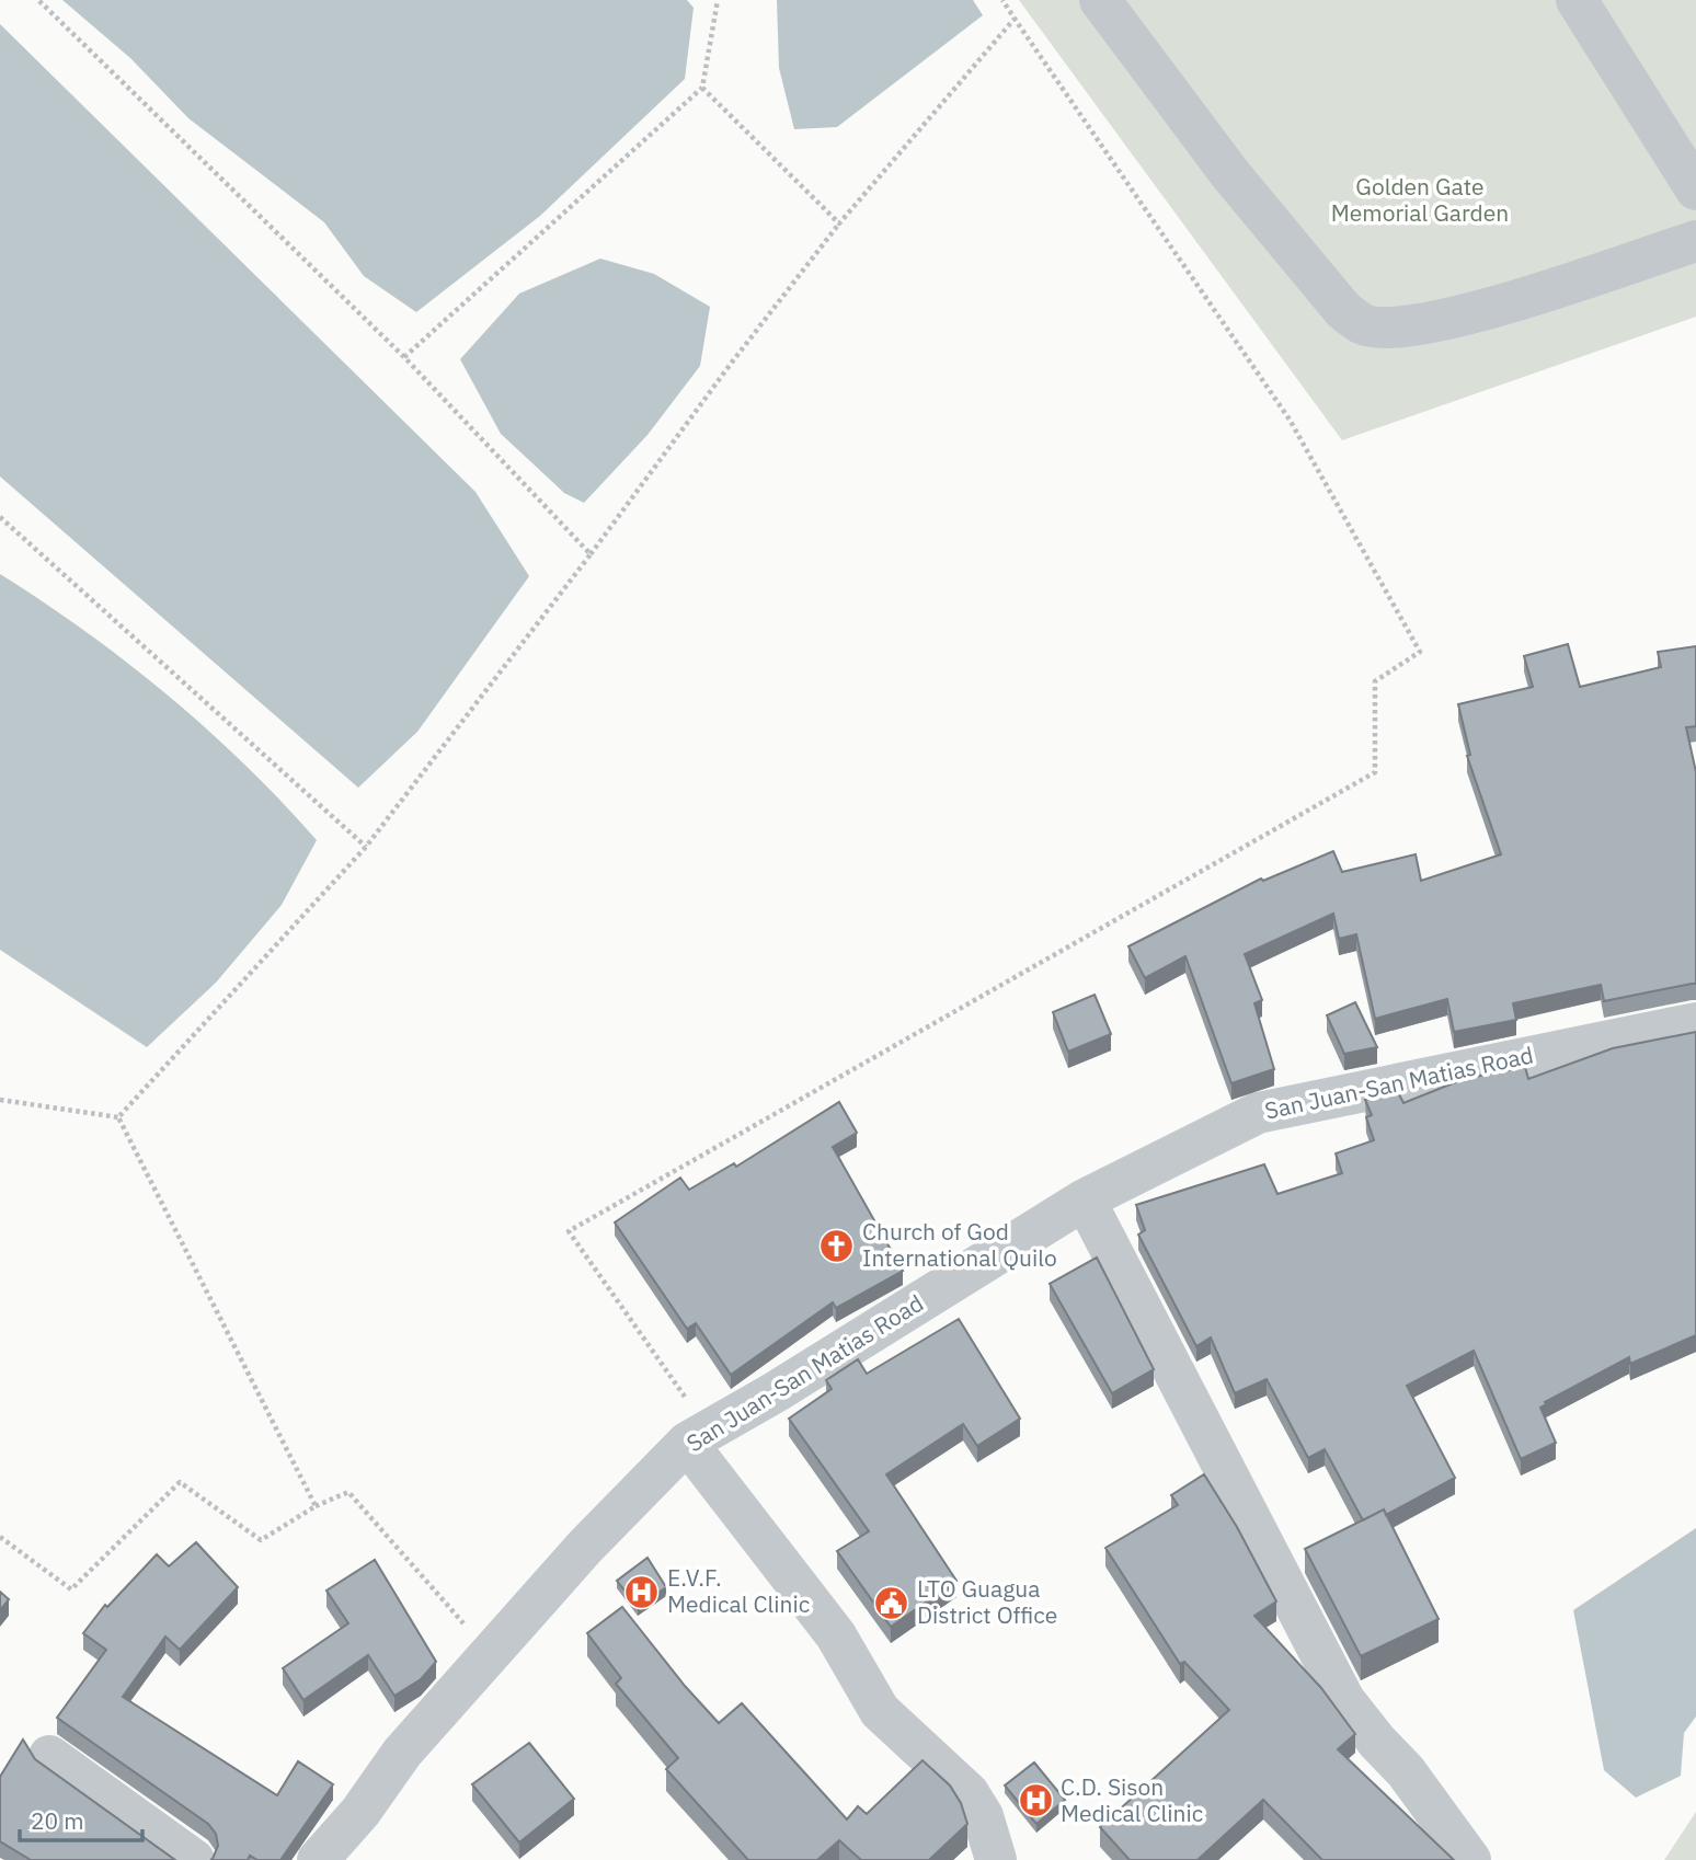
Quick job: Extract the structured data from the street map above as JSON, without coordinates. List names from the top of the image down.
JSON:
{
  "streets": {
    "street": ["San Juan-San Matias Road"]
  },
  "parks": ["Golden Gate Memorial Garden"],
  "places": {
    "church": ["Church of God International Quilo"],
    "hospital": ["E.V.F. Medical Clinic", "C.D. Sison Medical Clinic"],
    "public building": ["LTO Guagua District Office"]
  },
  "scale_bar": "20 m"
}
